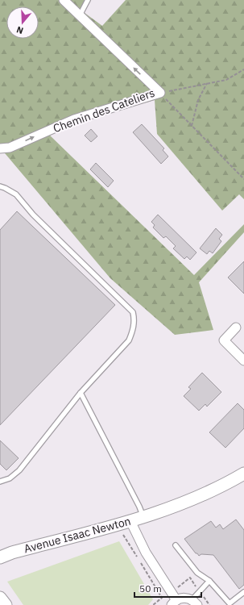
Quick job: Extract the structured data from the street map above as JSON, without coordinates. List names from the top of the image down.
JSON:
{
  "streets": {
    "street": ["Chemin des Cateliers", "Avenue Isaac Newton"]
  },
  "scale_bar": "50 m",
  "north": "bottom"
}
